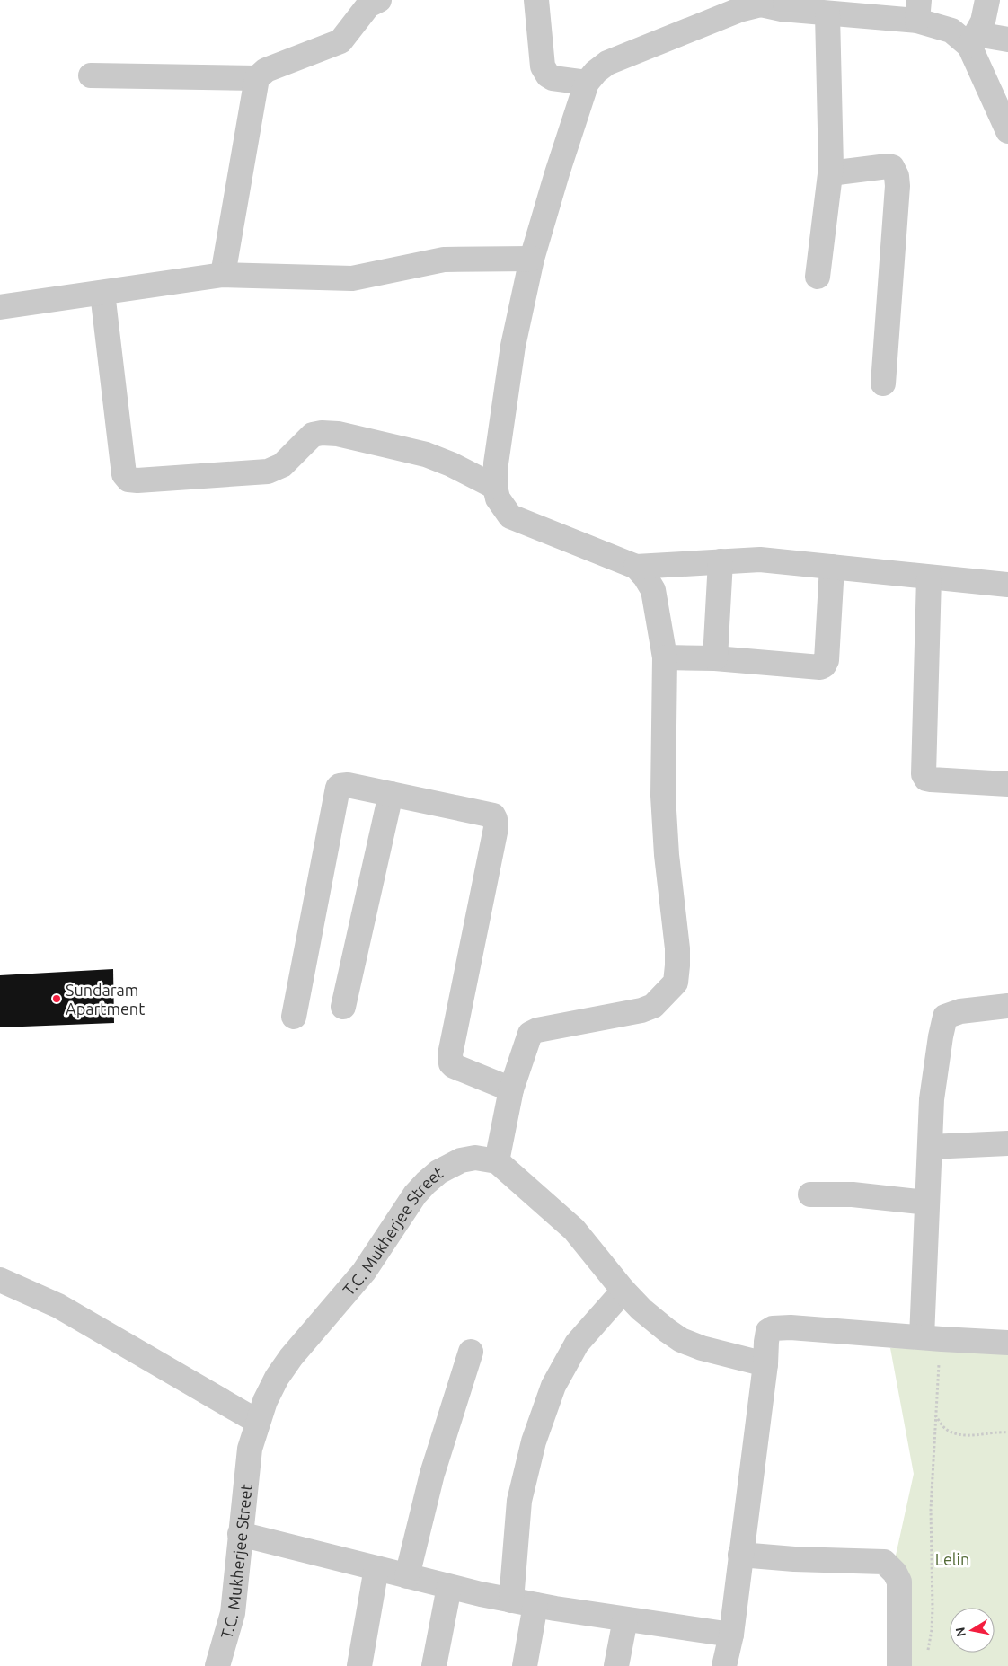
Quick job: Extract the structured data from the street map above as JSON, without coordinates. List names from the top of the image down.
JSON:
{
  "streets": {
    "street": ["T.C. Mukherjee Street"]
  },
  "parks": ["Lelin"],
  "places": ["Sundaram Apartment"],
  "north": "left"
}
